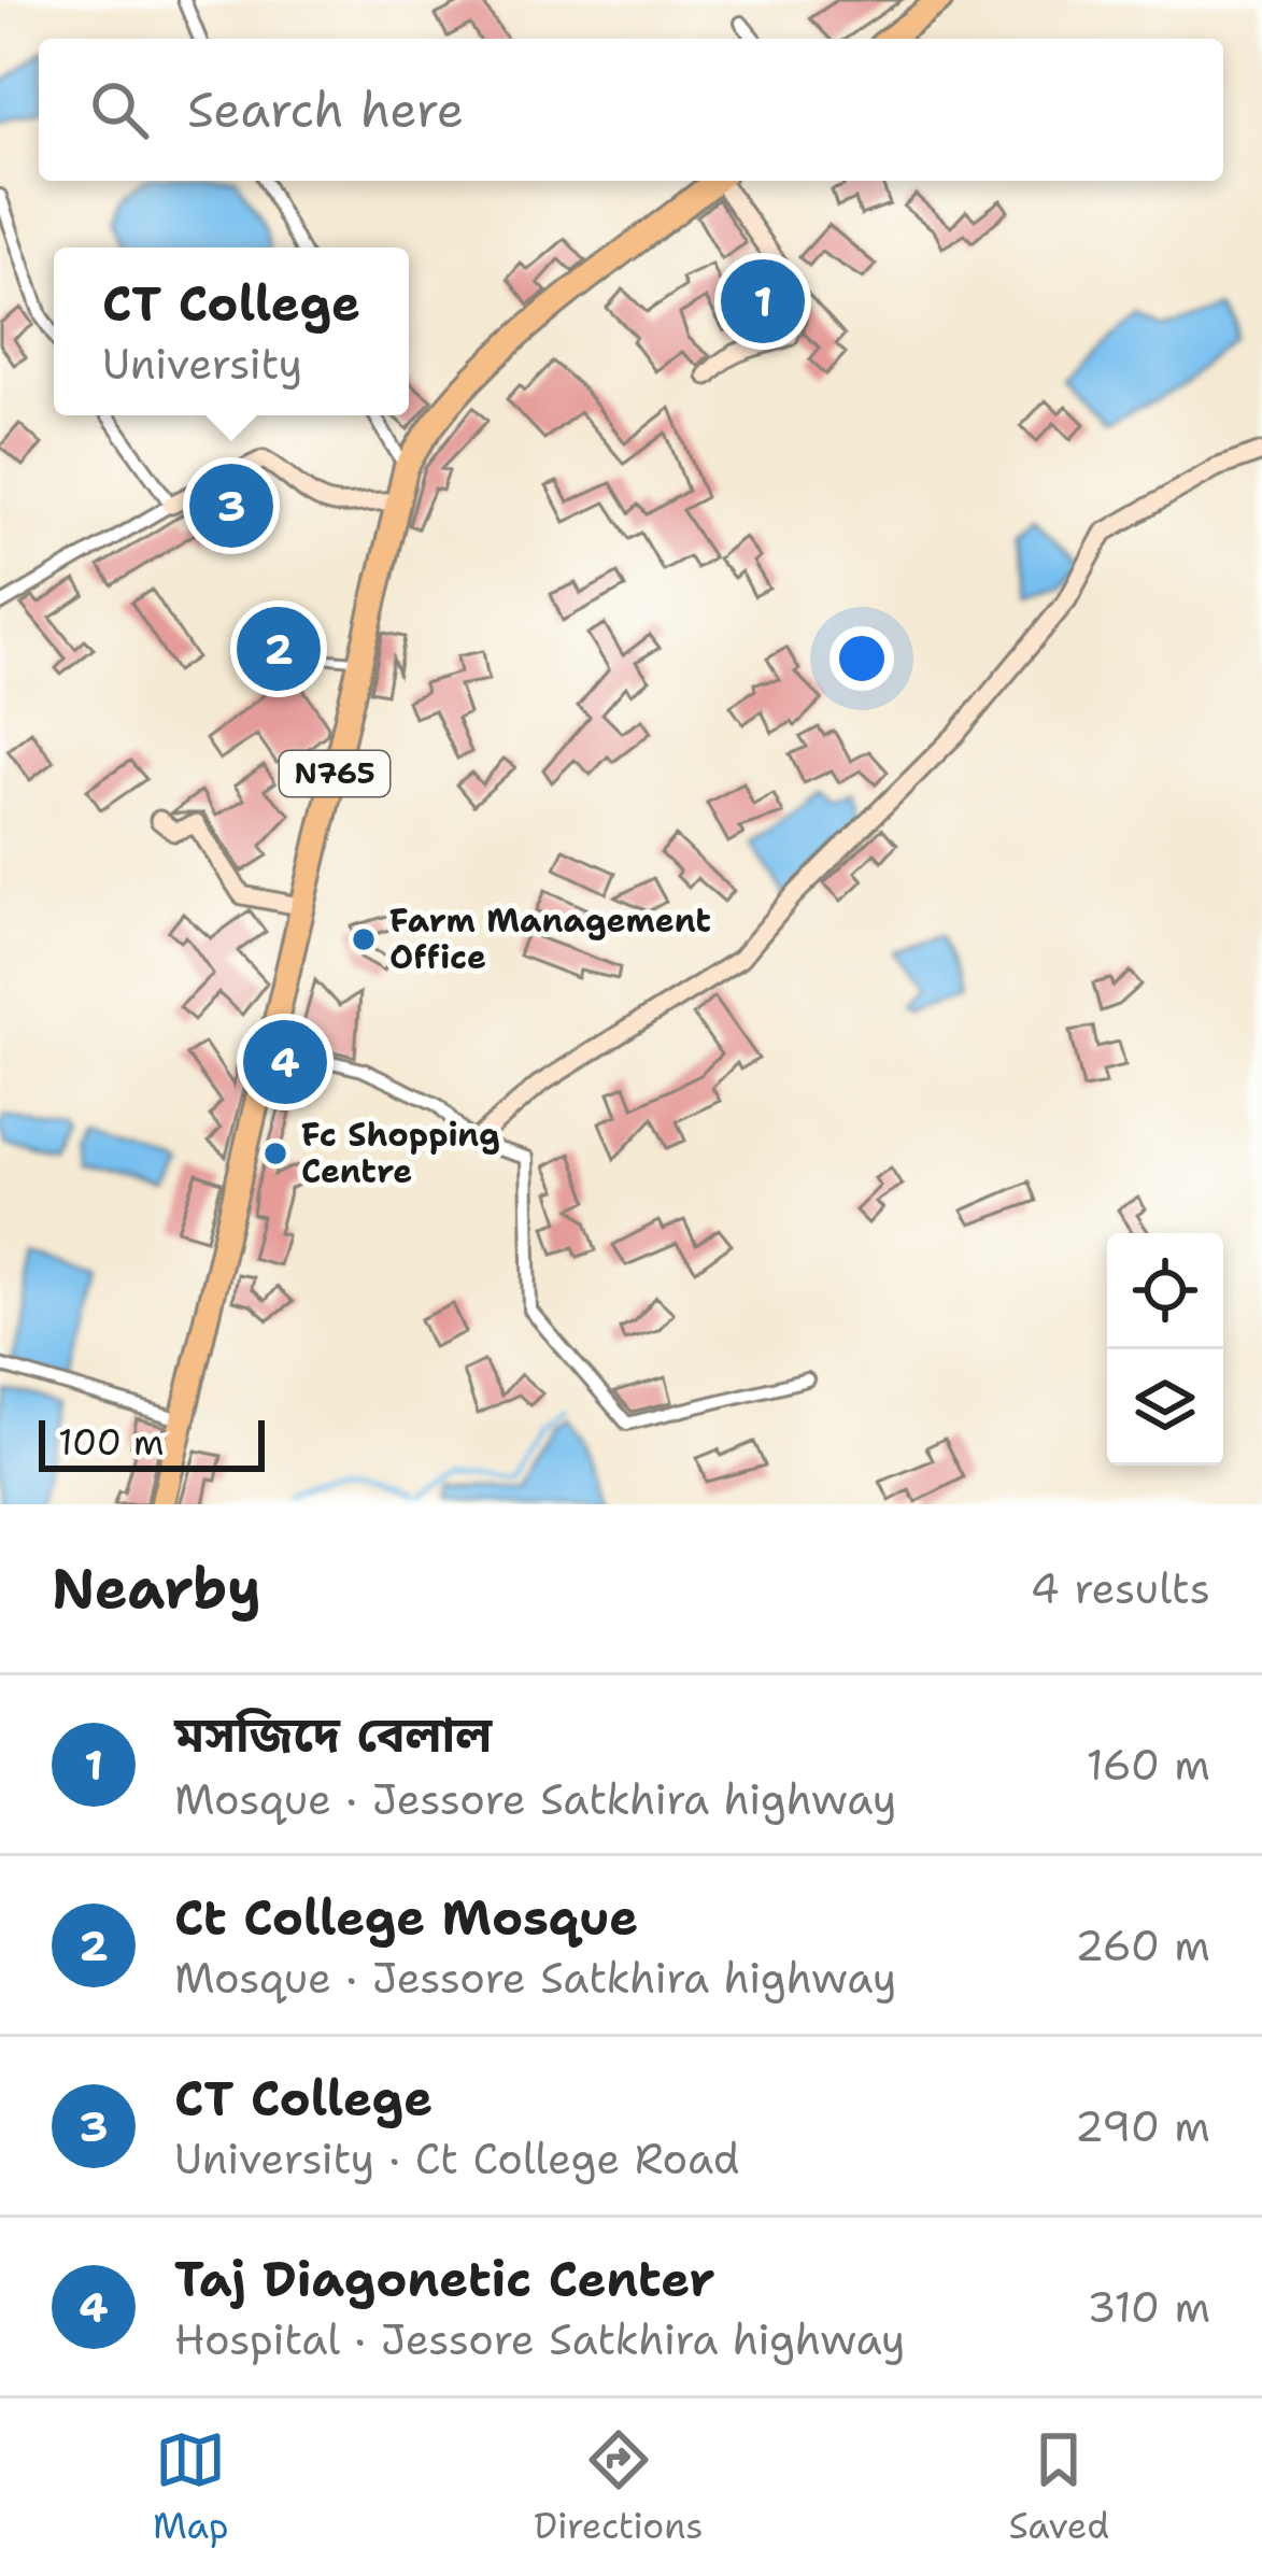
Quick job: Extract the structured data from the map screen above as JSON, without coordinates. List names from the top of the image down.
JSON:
{
  "streets": {
    "highway": ["N765"]
  },
  "places": ["Farm Management Office", "Fc Shopping Centre"],
  "scale_bar": "100 m",
  "page": {
    "search": "Search here",
    "popup": ["CT College", "University"],
    "pins": [
      "1",
      "3",
      "2",
      "4"
    ],
    "scale": "100 m",
    "heading": ["Nearby", "4 results"],
    "list": [
      {
        "mark": "1",
        "name": "মসজিদে বেলাল",
        "note": "Mosque · Jessore Satkhira highway",
        "value": "160 m"
      },
      {
        "mark": "2",
        "name": "Ct College Mosque",
        "note": "Mosque · Jessore Satkhira highway",
        "value": "260 m"
      },
      {
        "mark": "3",
        "name": "CT College",
        "note": "University · Ct College Road",
        "value": "290 m"
      },
      {
        "mark": "4",
        "name": "Taj Diagonetic Center",
        "note": "Hospital · Jessore Satkhira highway",
        "value": "310 m"
      }
    ],
    "nav": ["Map", "Directions", "Saved"]
  }
}
